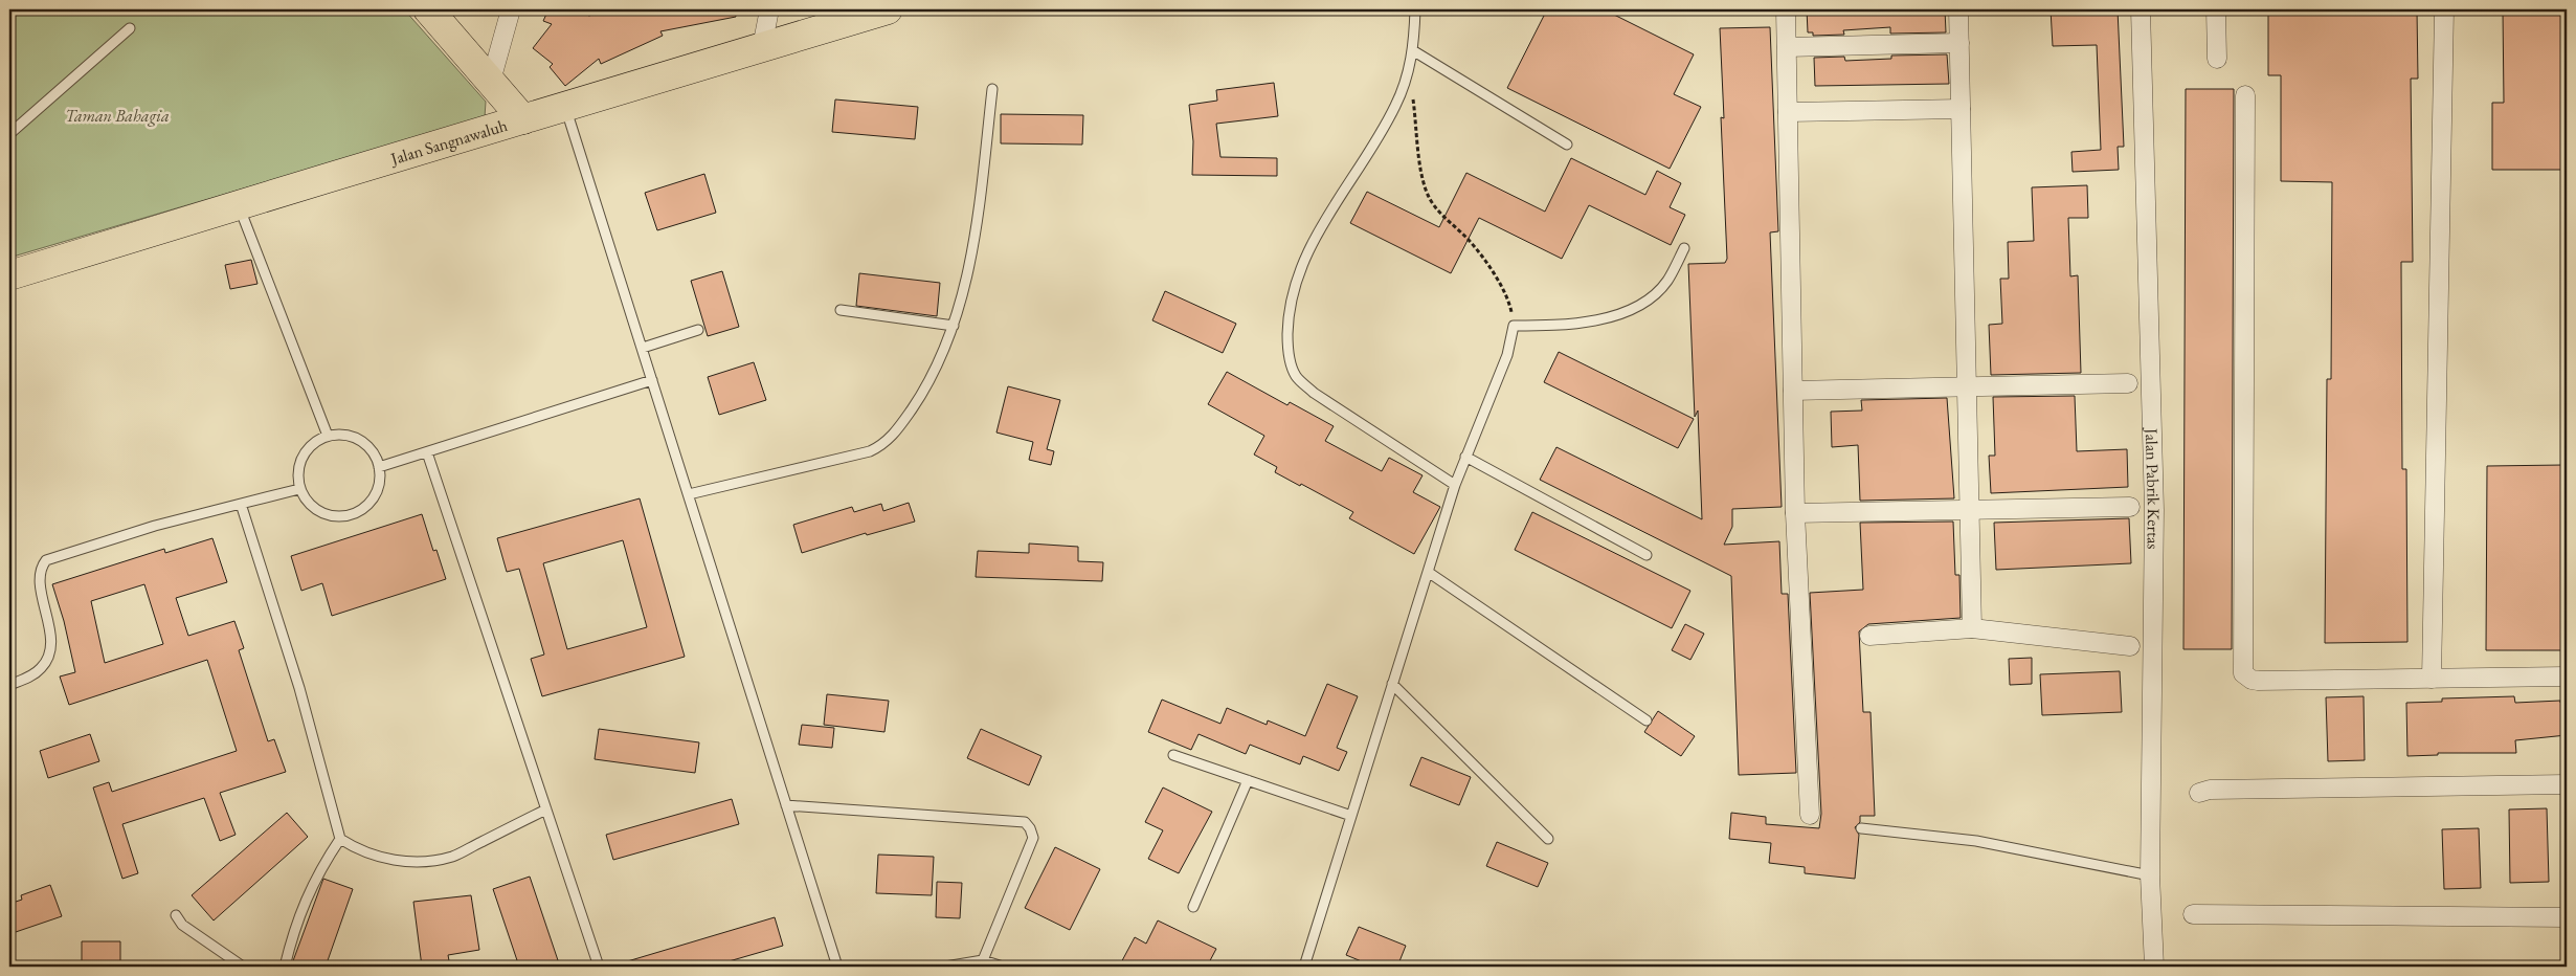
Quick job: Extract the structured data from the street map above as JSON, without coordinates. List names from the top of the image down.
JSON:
{
  "streets": {
    "main road": ["Jalan Sangnawaluh"],
    "street": ["Jalan Pabrik Kertas"]
  },
  "parks": ["Taman Bahagia"]
}
